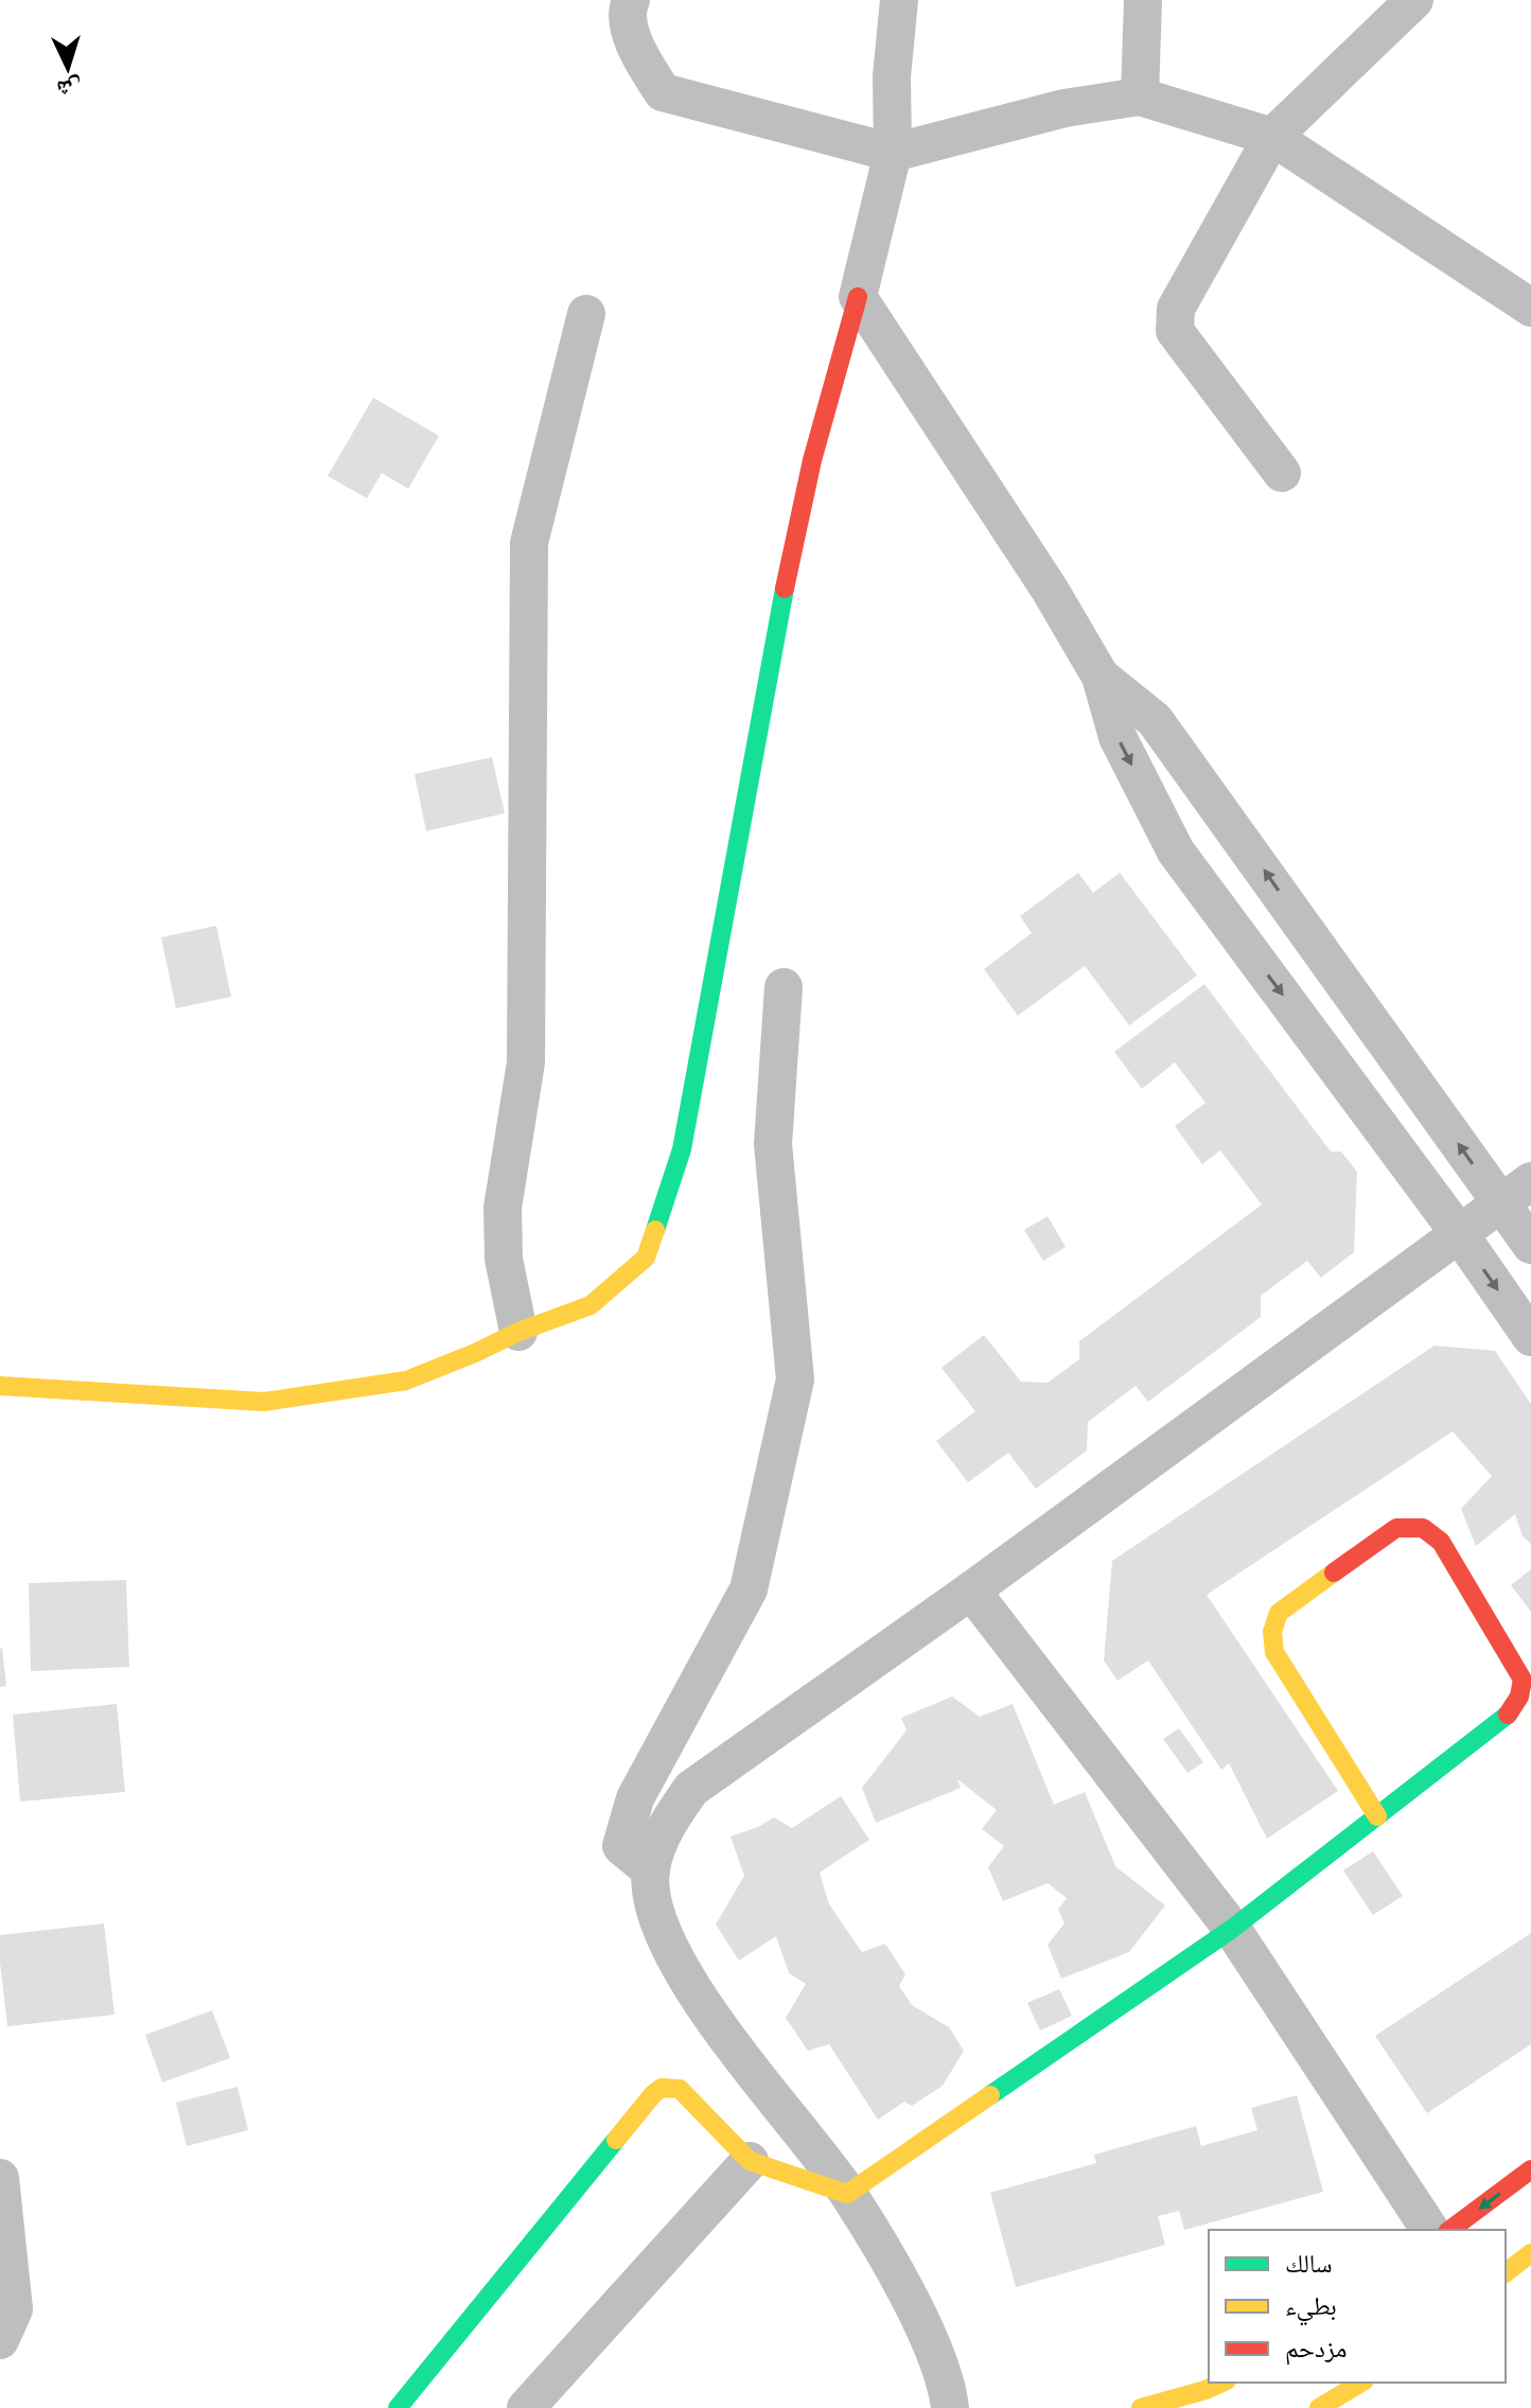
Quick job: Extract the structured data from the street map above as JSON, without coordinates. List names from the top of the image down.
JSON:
{
  "legend": ["سالك", "بطيء", "مزدحم"],
  "north": "bottom"
}
